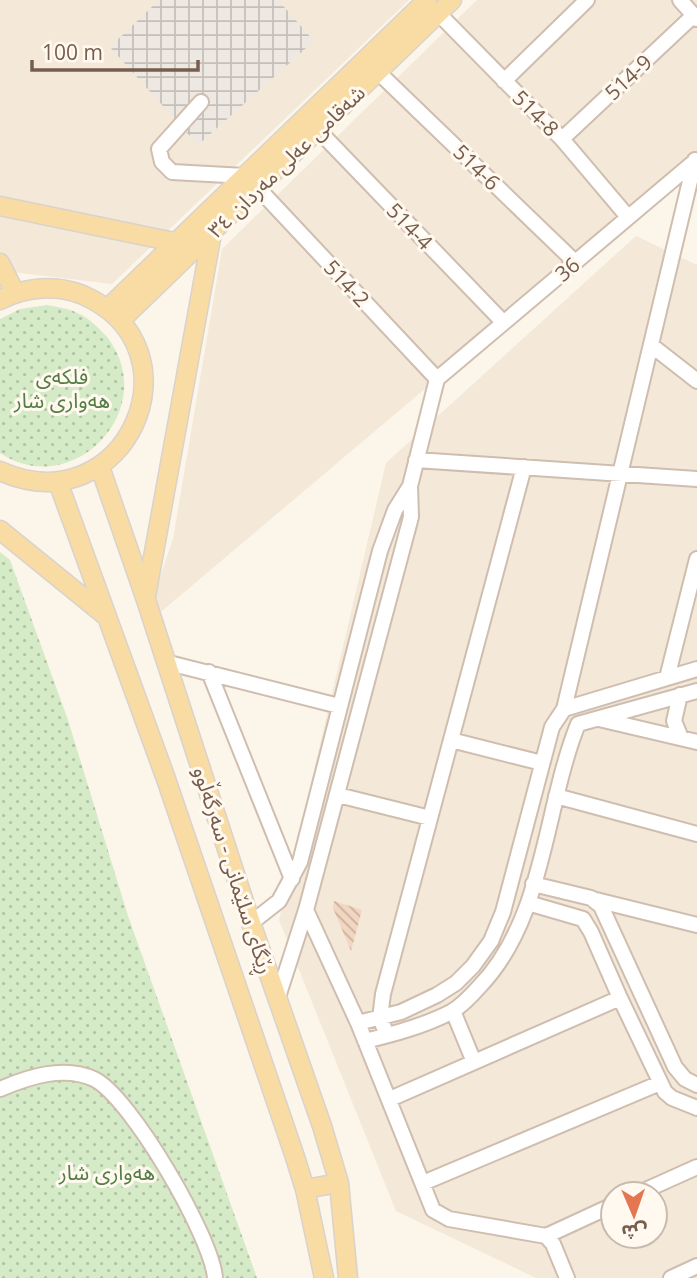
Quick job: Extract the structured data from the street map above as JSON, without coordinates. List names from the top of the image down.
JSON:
{
  "streets": {
    "main road": ["شەقامی عەلی مەردان ٣٤", "ڕێگای سلێمانی - سەرگەڵوو"],
    "street": [
      "514-9",
      "514-8",
      "514-6",
      "514-4",
      "36",
      "514-2"
    ]
  },
  "crossings": [
    ["514-9", "514-8"],
    ["514-8", "شەقامی عەلی مەردان ٣٤"],
    ["514-8", "36"],
    ["شەقامی عەلی مەردان ٣٤", "514-6"],
    ["شەقامی عەلی مەردان ٣٤", "514-4"],
    ["شەقامی عەلی مەردان ٣٤", "514-2"],
    ["514-6", "36"],
    ["514-4", "36"],
    ["36", "514-2"]
  ],
  "parks": ["فلکەی هەواری شار", "هەواری شار"],
  "scale_bar": "100 m",
  "north": "bottom"
}
